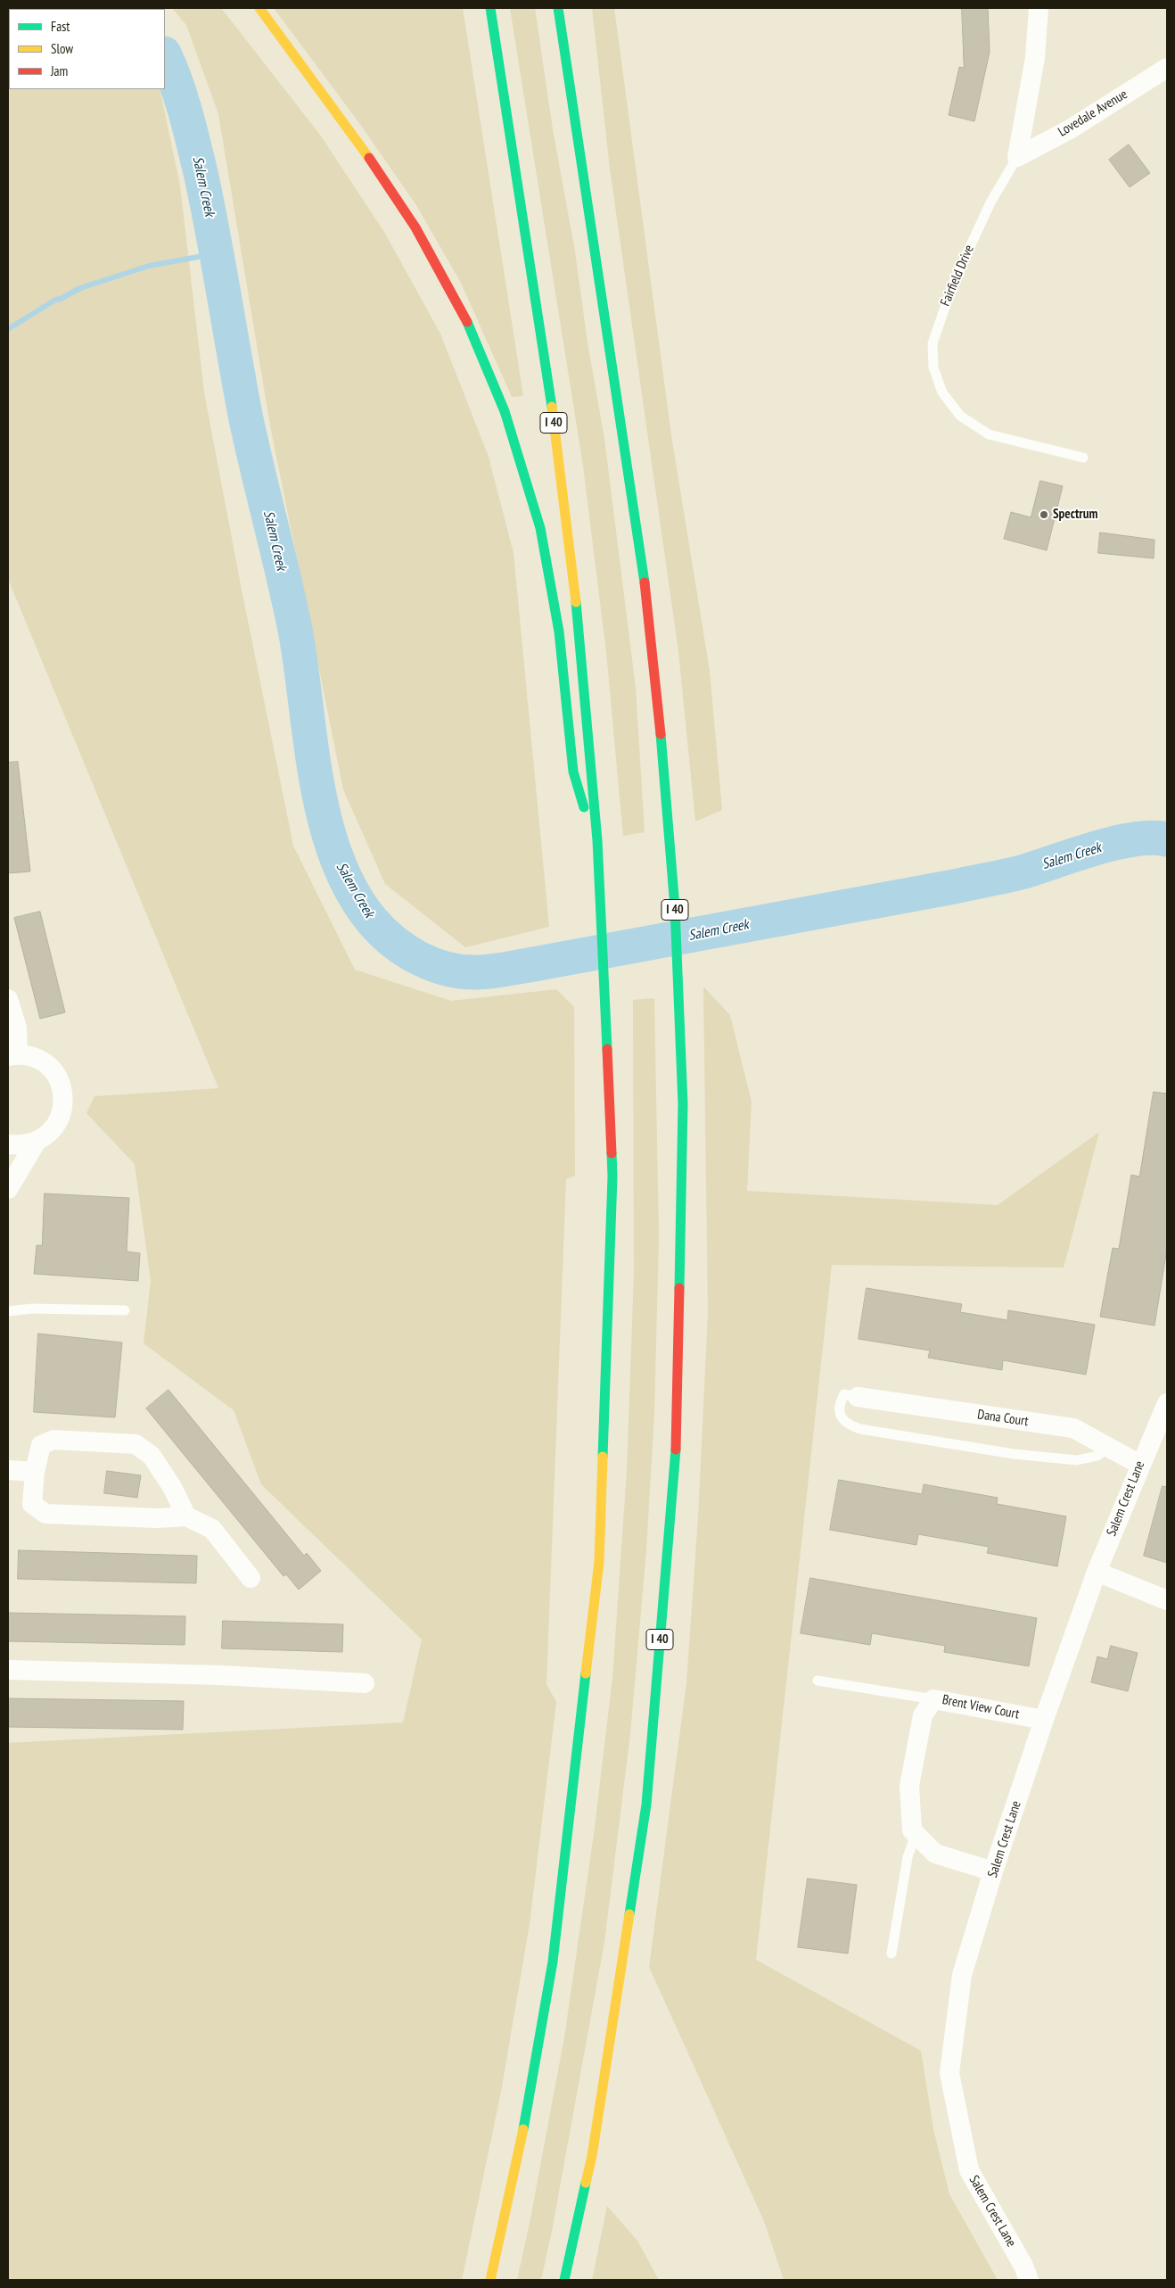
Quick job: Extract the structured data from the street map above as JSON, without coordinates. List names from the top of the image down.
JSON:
{
  "streets": {
    "highway": ["I 40"],
    "street": [
      "Lovedale Avenue",
      "Fairfield Drive",
      "Dana Court",
      "Salem Crest Lane",
      "Brent View Court"
    ]
  },
  "crossings": [
    ["Lovedale Avenue", "Fairfield Drive"],
    ["Dana Court", "Salem Crest Lane"],
    ["Salem Crest Lane", "Brent View Court"]
  ],
  "water": ["Salem Creek"],
  "places": ["Spectrum"],
  "legend": ["Fast", "Slow", "Jam"]
}
